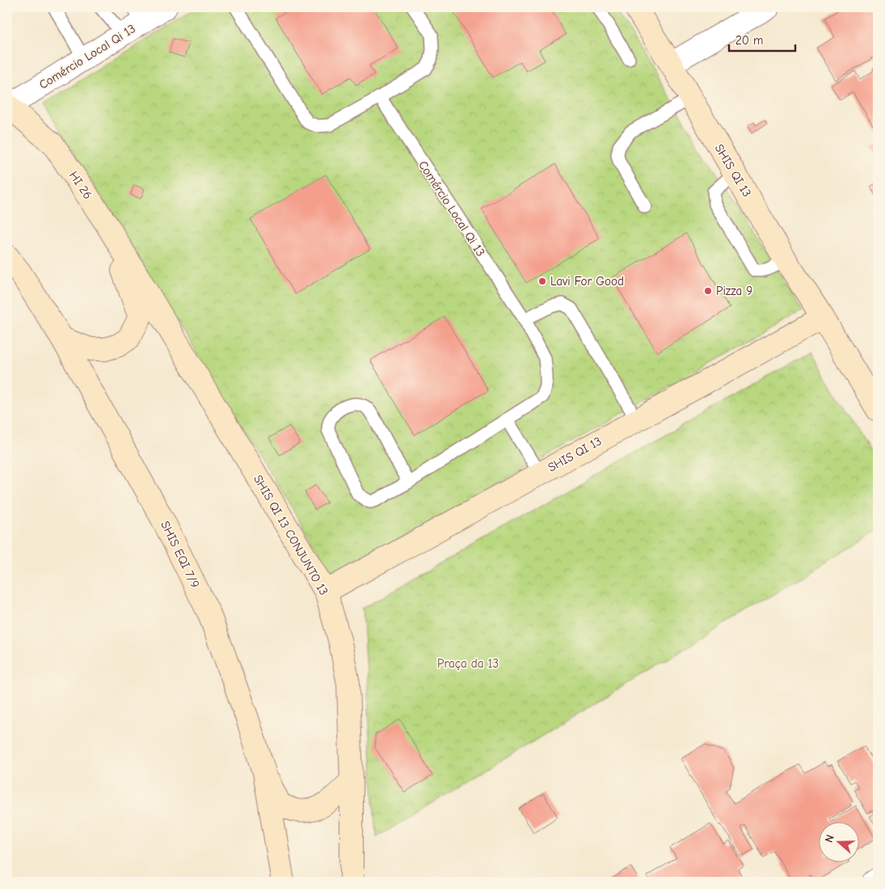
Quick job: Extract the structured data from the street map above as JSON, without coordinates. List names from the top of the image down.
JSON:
{
  "streets": {
    "street": [
      "Comércio Local Qi 13",
      "SHIS QI 13",
      "HI 26",
      "SHIS QI 13 CONJUNTO 13",
      "SHIS EQI 7/9"
    ]
  },
  "crossings": [
    ["Comércio Local Qi 13", "HI 26"],
    ["SHIS QI 13", "SHIS QI 13 CONJUNTO 13"],
    ["HI 26", "SHIS QI 13 CONJUNTO 13"]
  ],
  "parks": ["Praça da 13"],
  "places": ["Lavi For Good", "Pizza 9"],
  "scale_bar": "20 m",
  "north": "left"
}
